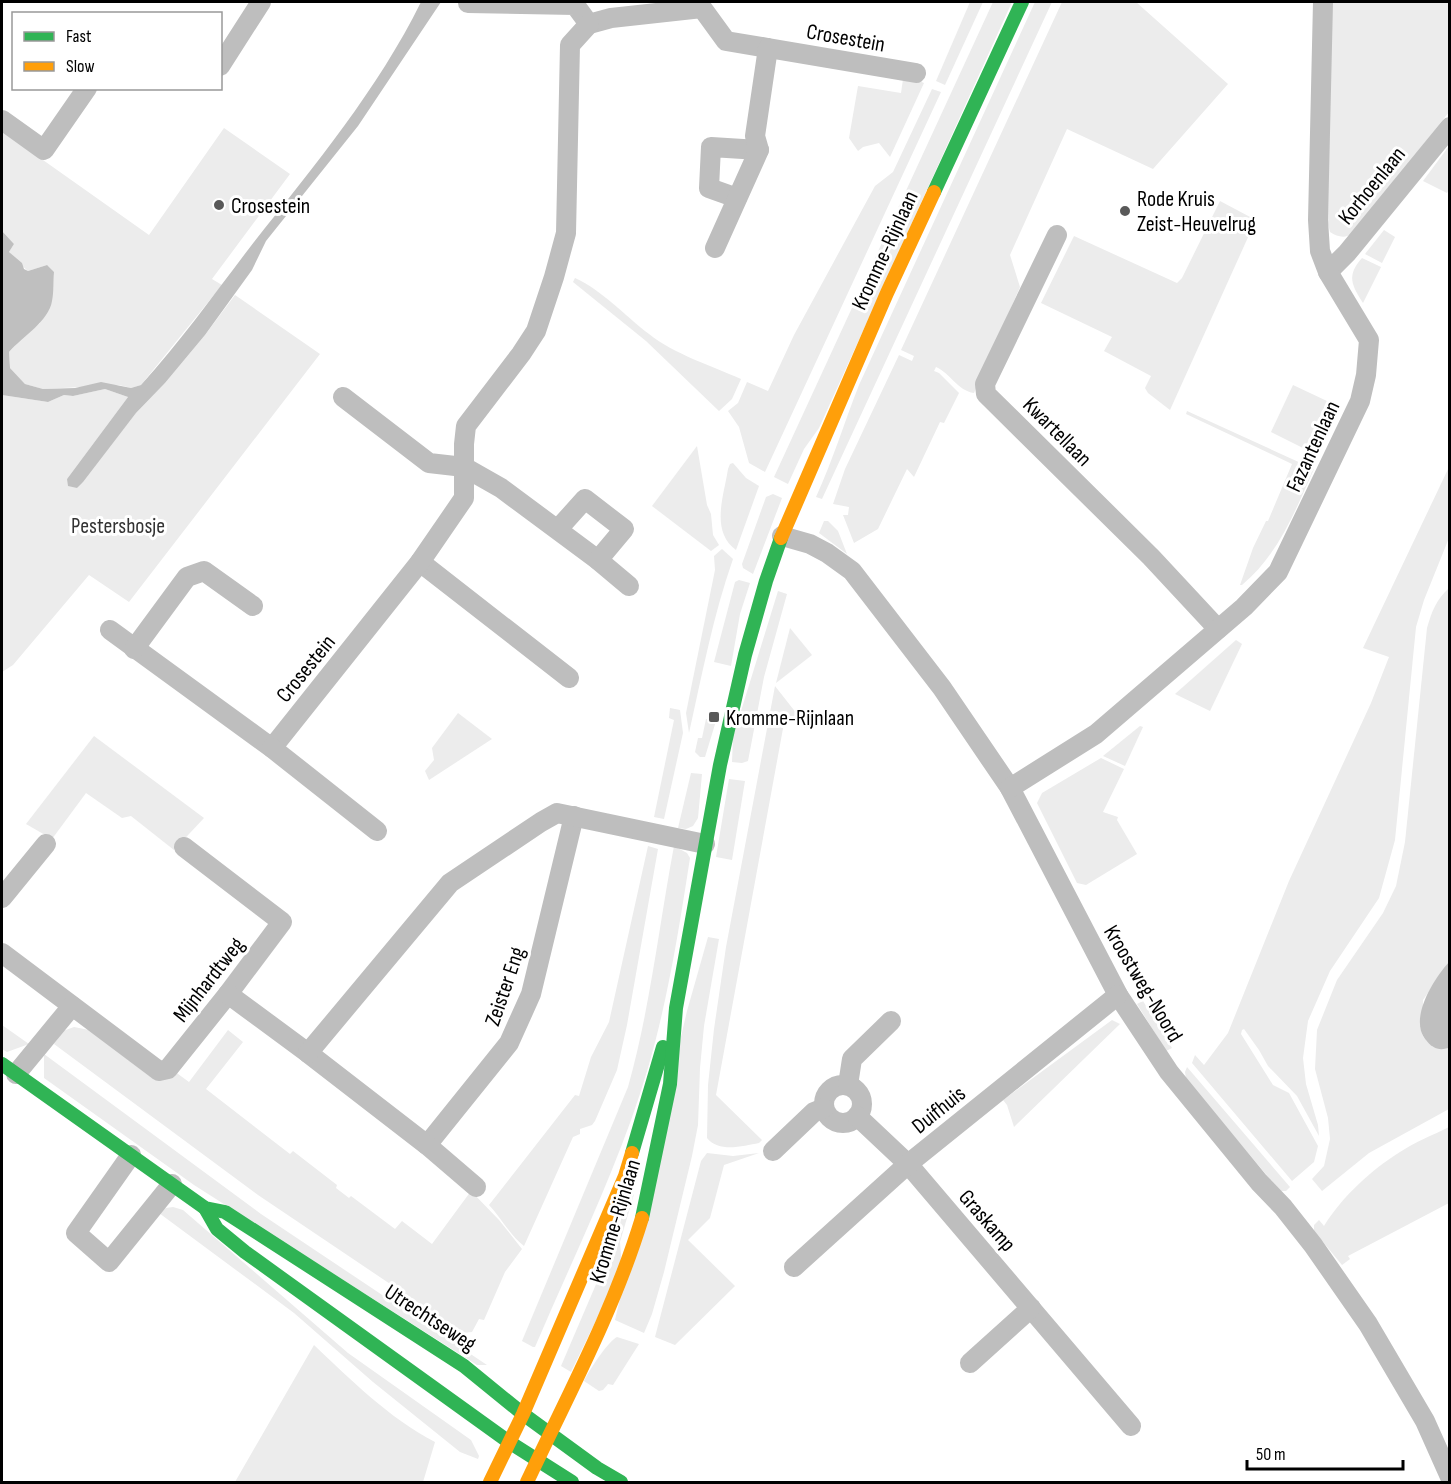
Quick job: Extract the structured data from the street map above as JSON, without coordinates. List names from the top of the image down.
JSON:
{
  "streets": {
    "street": [
      "Crosestein",
      "Korhoenlaan",
      "Kromme-Rijnlaan",
      "Kwartellaan",
      "Fazantenlaan",
      "Mijnhardtweg",
      "Kroostweg-Noord",
      "Zeister Eng",
      "Duifhuis",
      "Graskamp",
      "Utrechtseweg"
    ]
  },
  "crossings": [
    ["Korhoenlaan", "Fazantenlaan"],
    ["Kromme-Rijnlaan", "Kroostweg-Noord"],
    ["Kromme-Rijnlaan", "Utrechtseweg"],
    ["Kwartellaan", "Fazantenlaan"],
    ["Fazantenlaan", "Kroostweg-Noord"],
    ["Kroostweg-Noord", "Duifhuis"],
    ["Duifhuis", "Graskamp"]
  ],
  "parks": ["Pestersbosje"],
  "places": {
    "other": ["Crosestein", "Rode Kruis Zeist-Heuvelrug"],
    "transit": ["Kromme-Rijnlaan"]
  },
  "legend": ["Fast", "Slow"],
  "scale_bar": "50 m"
}
